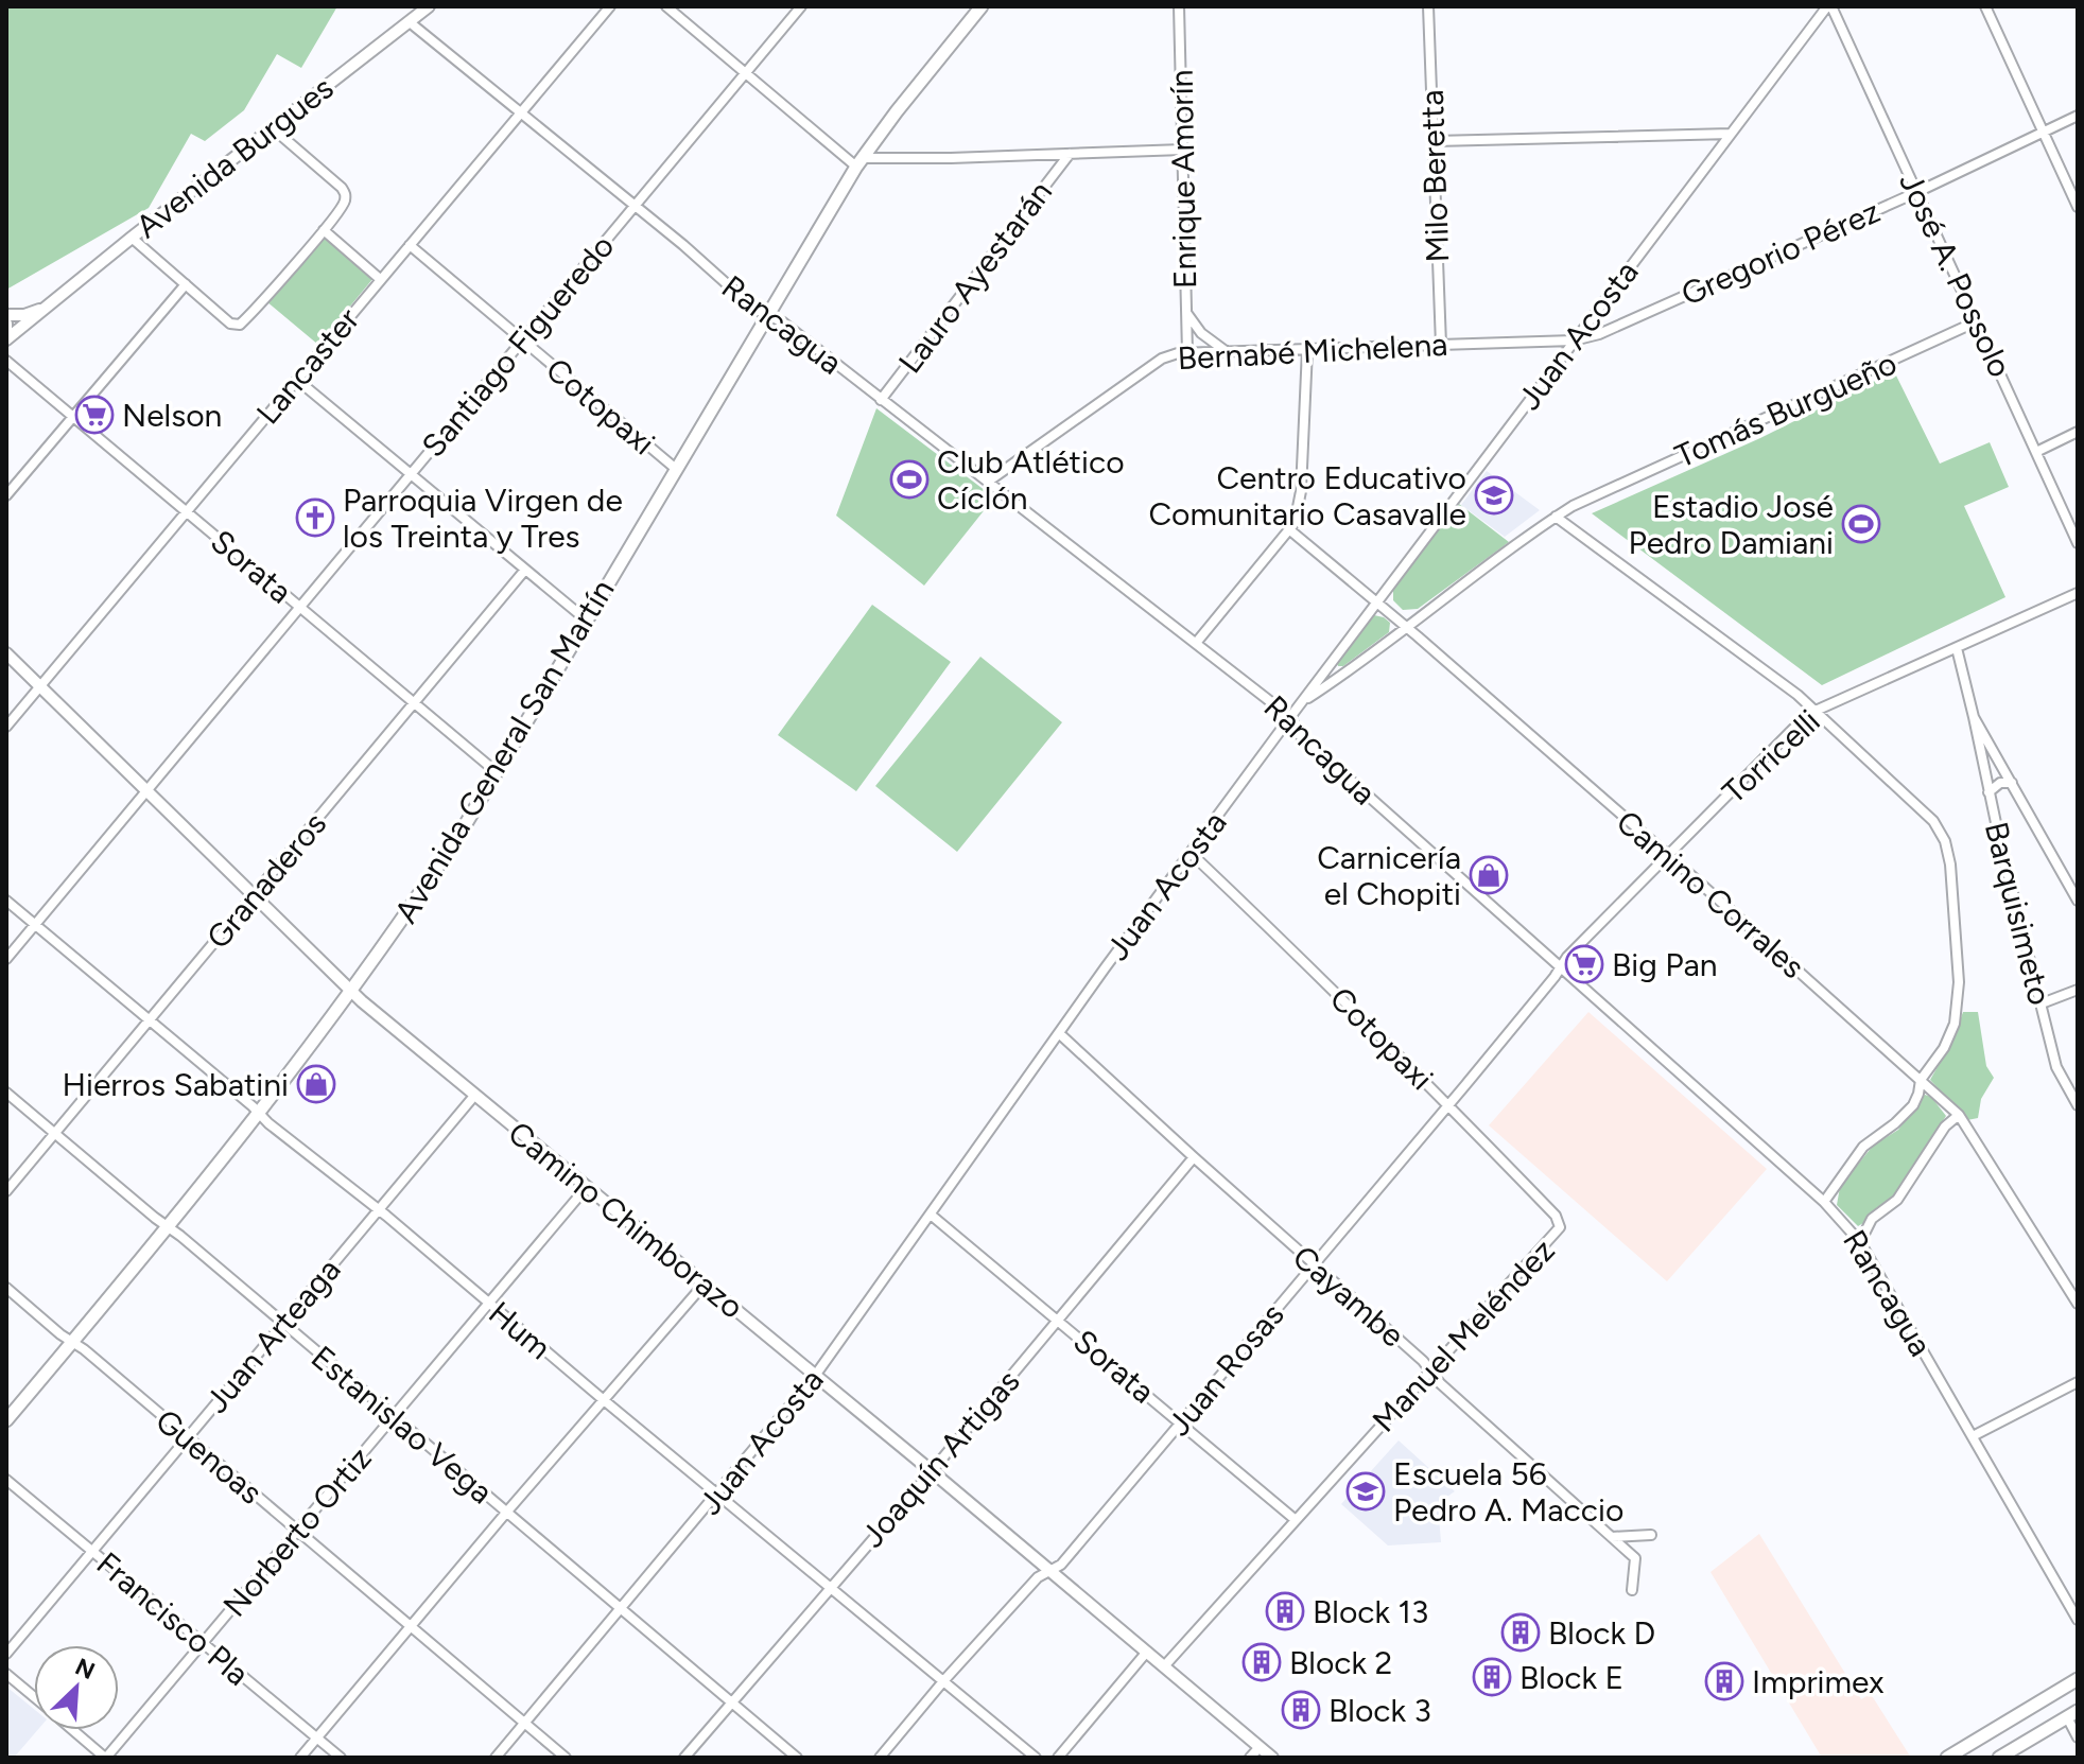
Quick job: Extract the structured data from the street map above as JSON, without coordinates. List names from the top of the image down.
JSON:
{
  "streets": {
    "main road": ["Avenida General San Martín"],
    "street": [
      "Avenida Burgues",
      "Milo Beretta",
      "Enrique Amorín",
      "Gregorio Pérez",
      "José A. Possolo",
      "Lauro Ayestarán",
      "Rancagua",
      "Juan Acosta",
      "Santiago Figueredo",
      "Bernabé Michelena",
      "Lancaster",
      "Cotopaxi",
      "Tomás Burgueño",
      "Sorata",
      "Torricelli",
      "Granaderos",
      "Camino Corrales",
      "Barquisimeto",
      "Camino Chimborazo",
      "Cayambe",
      "Hum",
      "Juan Arteaga",
      "Manuel Meléndez",
      "Juan Rosas",
      "Estanislao Vega",
      "Guenoas",
      "Joaquín Artigas",
      "Norberto Ortiz",
      "Francisco Pla"
    ]
  },
  "crossings": [
    ["Avenida Burgues", "Rancagua"],
    ["Milo Beretta", "Bernabé Michelena"],
    ["Enrique Amorín", "Bernabé Michelena"],
    ["Gregorio Pérez", "José A. Possolo"],
    ["Gregorio Pérez", "Juan Acosta"],
    ["Gregorio Pérez", "Bernabé Michelena"],
    ["José A. Possolo", "Juan Acosta"],
    ["José A. Possolo", "Tomás Burgueño"],
    ["Lauro Ayestarán", "Rancagua"],
    ["Rancagua", "Juan Acosta"],
    ["Rancagua", "Santiago Figueredo"],
    ["Rancagua", "Bernabé Michelena"],
    ["Rancagua", "Lancaster"],
    ["Rancagua", "Avenida General San Martín"],
    ["Rancagua", "Torricelli"],
    ["Rancagua", "Juan Rosas"],
    ["Juan Acosta", "Bernabé Michelena"],
    ["Juan Acosta", "Cotopaxi"],
    ["Juan Acosta", "Tomás Burgueño"],
    ["Juan Acosta", "Sorata"],
    ["Juan Acosta", "Camino Corrales"],
    ["Juan Acosta", "Camino Chimborazo"],
    ["Juan Acosta", "Cayambe"],
    ["Juan Acosta", "Hum"],
    ["Juan Acosta", "Estanislao Vega"],
    ["Juan Acosta", "Guenoas"],
    ["Santiago Figueredo", "Cotopaxi"],
    ["Santiago Figueredo", "Sorata"],
    ["Santiago Figueredo", "Camino Chimborazo"],
    ["Santiago Figueredo", "Hum"],
    ["Lancaster", "Cotopaxi"],
    ["Lancaster", "Sorata"],
    ["Lancaster", "Camino Chimborazo"],
    ["Cotopaxi", "Avenida General San Martín"],
    ["Cotopaxi", "Manuel Meléndez"],
    ["Cotopaxi", "Juan Rosas"],
    ["Tomás Burgueño", "Camino Corrales"],
    ["Tomás Burgueño", "Barquisimeto"],
    ["Sorata", "Avenida General San Martín"],
    ["Sorata", "Granaderos"],
    ["Sorata", "Manuel Meléndez"],
    ["Sorata", "Juan Rosas"],
    ["Sorata", "Joaquín Artigas"],
    ["Avenida General San Martín", "Camino Chimborazo"],
    ["Avenida General San Martín", "Hum"],
    ["Avenida General San Martín", "Estanislao Vega"],
    ["Avenida General San Martín", "Guenoas"],
    ["Torricelli", "Camino Corrales"],
    ["Torricelli", "Barquisimeto"],
    ["Torricelli", "Juan Rosas"],
    ["Granaderos", "Camino Chimborazo"],
    ["Granaderos", "Hum"],
    ["Granaderos", "Estanislao Vega"],
    ["Camino Corrales", "Barquisimeto"],
    ["Camino Chimborazo", "Juan Arteaga"],
    ["Camino Chimborazo", "Manuel Meléndez"],
    ["Camino Chimborazo", "Juan Rosas"],
    ["Camino Chimborazo", "Joaquín Artigas"],
    ["Camino Chimborazo", "Norberto Ortiz"],
    ["Cayambe", "Manuel Meléndez"],
    ["Cayambe", "Juan Rosas"],
    ["Cayambe", "Joaquín Artigas"],
    ["Hum", "Juan Arteaga"],
    ["Hum", "Juan Rosas"],
    ["Hum", "Joaquín Artigas"],
    ["Hum", "Norberto Ortiz"],
    ["Juan Arteaga", "Estanislao Vega"],
    ["Juan Arteaga", "Guenoas"],
    ["Juan Arteaga", "Francisco Pla"],
    ["Estanislao Vega", "Joaquín Artigas"],
    ["Estanislao Vega", "Norberto Ortiz"],
    ["Guenoas", "Norberto Ortiz"],
    ["Norberto Ortiz", "Francisco Pla"]
  ],
  "places": {
    "supermarket": ["Nelson", "Big Pan"],
    "sports": ["Club Atlético Cíclón", "Estadio José Pedro Damiani"],
    "school or university": ["Centro Educativo Comunitario Casavalle", "Escuela 56 Pedro A. Maccio"],
    "church": ["Parroquia Virgen de los Treinta y Tres"],
    "shop": ["Carnicería el Chopiti", "Hierros Sabatini"],
    "building": [
      "Block 13",
      "Block D",
      "Block 2",
      "Block E",
      "Imprimex",
      "Block 3"
    ]
  },
  "north": "top right"
}
